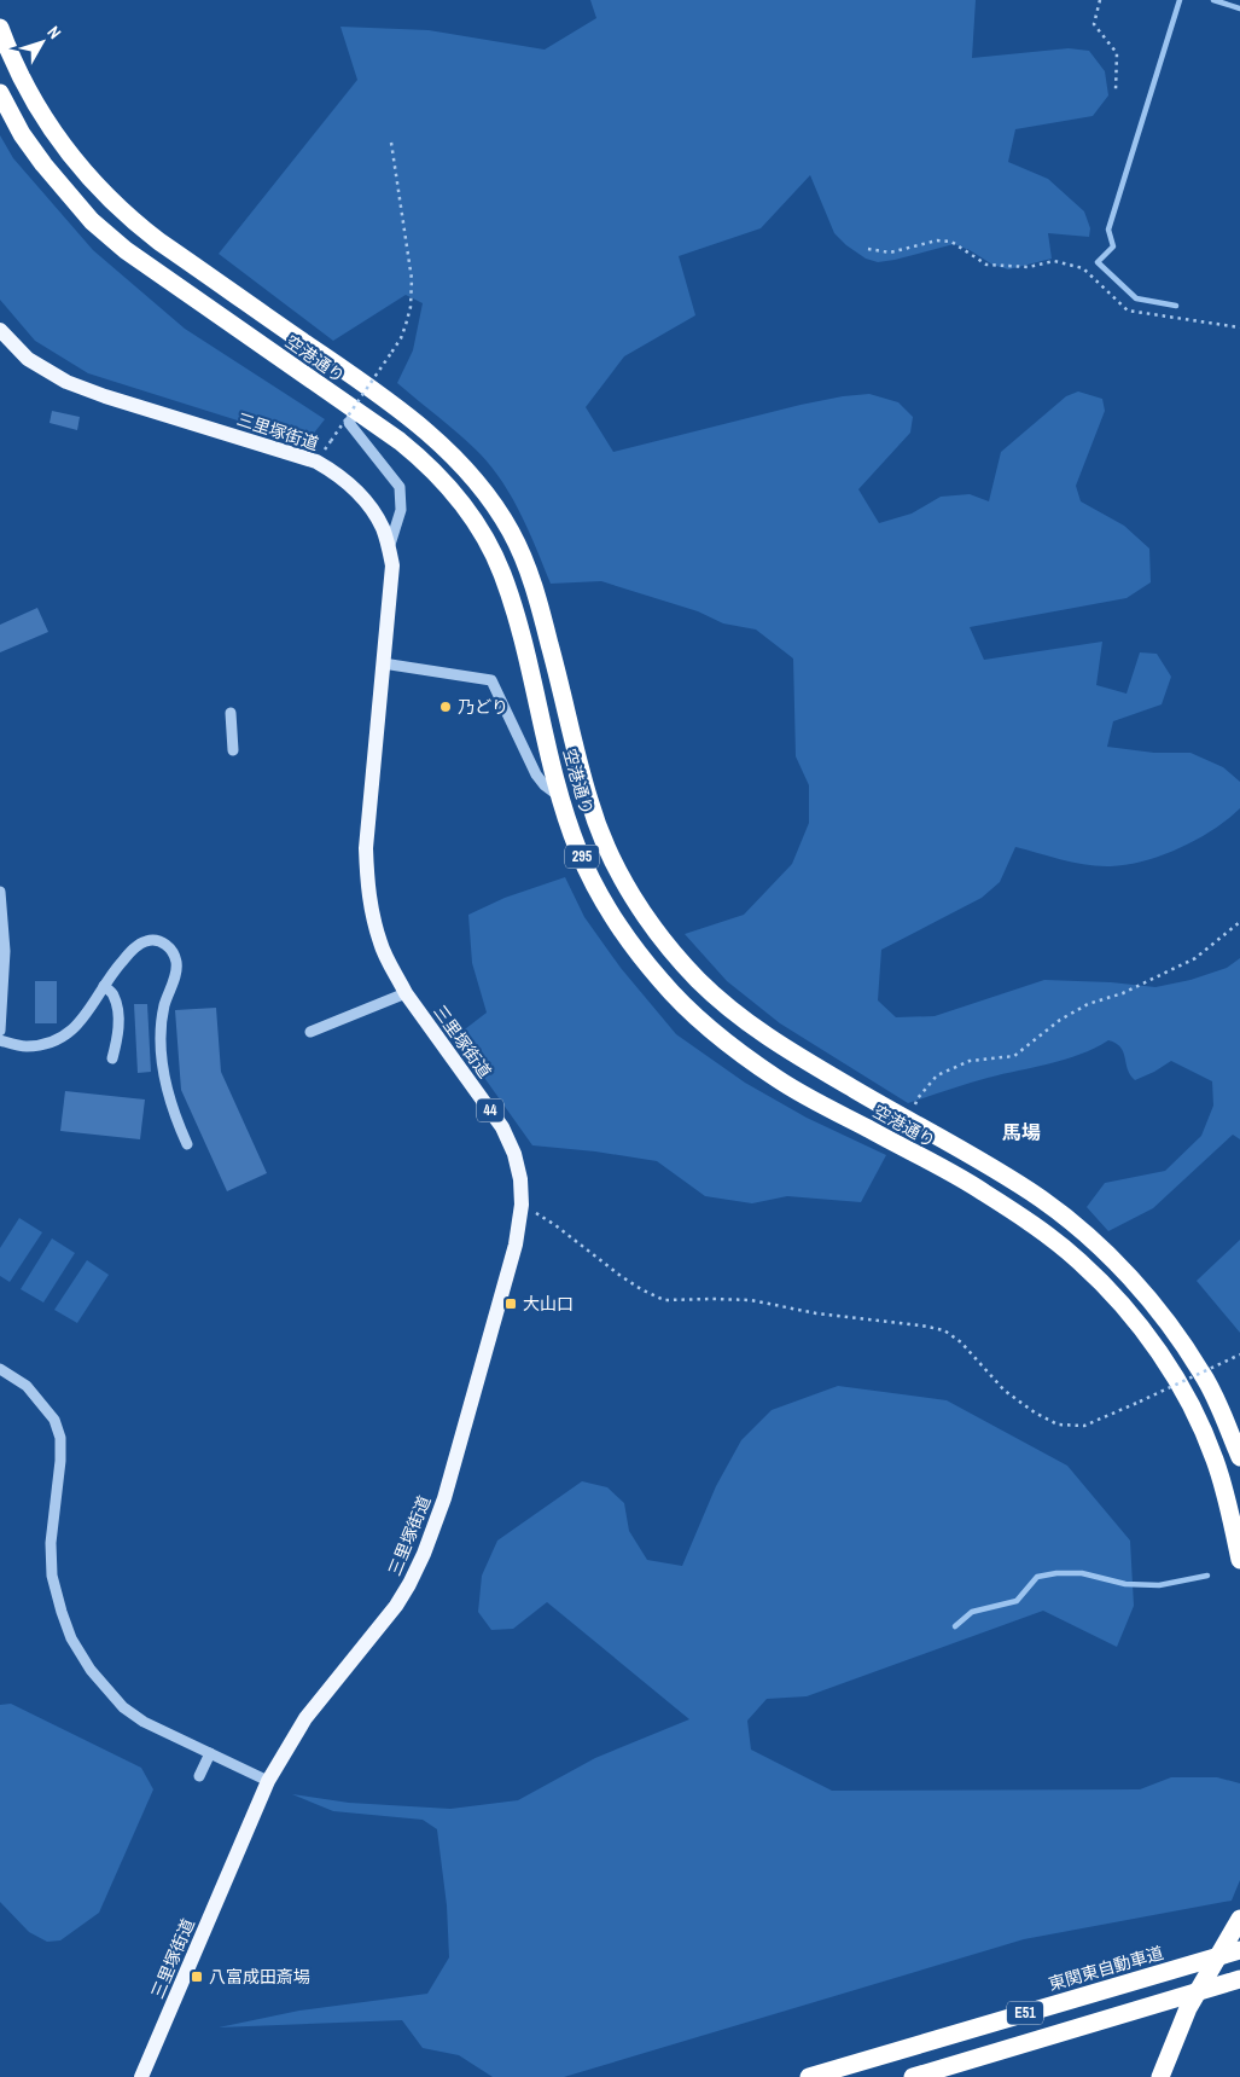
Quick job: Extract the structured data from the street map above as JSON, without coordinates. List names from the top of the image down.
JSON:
{
  "streets": {
    "highway": [
      "空港通り",
      "295",
      "東関東自動車道",
      "E51"
    ],
    "main road": ["三里塚街道", "44"]
  },
  "districts": ["馬場"],
  "places": {
    "other": ["乃どり"],
    "transit": ["大山口", "八富成田斎場"]
  },
  "north": "top right"
}
